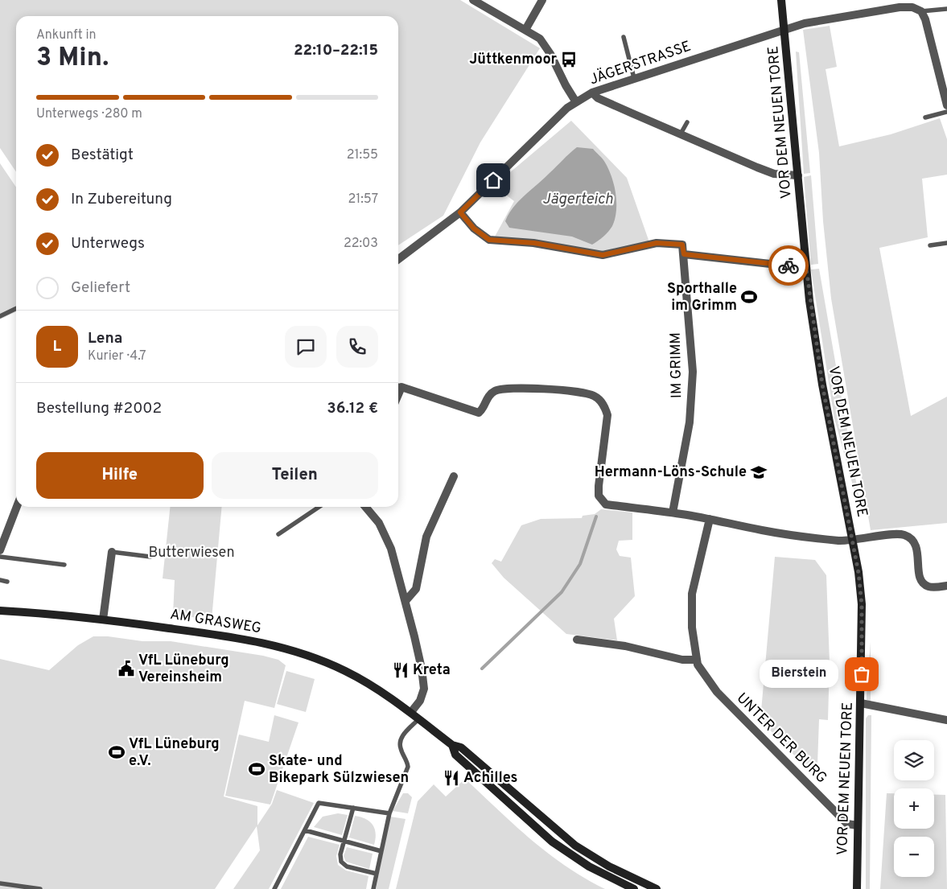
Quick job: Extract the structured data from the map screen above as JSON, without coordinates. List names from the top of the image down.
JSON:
{
  "streets": {
    "main road": ["VOR DEM NEUEN TORE", "AM GRASWEG"],
    "street": ["JÄGERSTRASSE", "IM GRIMM", "UNTER DER BURG"]
  },
  "crossings": [
    ["JÄGERSTRASSE", "VOR DEM NEUEN TORE"],
    ["VOR DEM NEUEN TORE", "UNTER DER BURG"]
  ],
  "water": ["Jägerteich"],
  "parks": ["Butterwiesen"],
  "places": {
    "bus stop": ["Jüttkenmoor"],
    "sports": ["Sporthalle im Grimm", "VfL Lüneburg e.V.", "Skate- und Bikepark Sülzwiesen"],
    "school or university": ["Hermann-Löns-Schule"],
    "public building": ["VfL Lüneburg Vereinsheim"],
    "restaurant": ["Kreta", "Achilles"],
    "other": ["Bierstein"]
  },
  "page": {
    "heading": ["3 Min.", "Ankunft in", "22:10–22:15"],
    "panel": [
      "Lena",
      "Kurier · 4.7",
      "Bestellung #2002",
      "36.12 €"
    ],
    "bar": "Unterwegs · 280 m",
    "list": [
      ["Bestätigt", "21:55"],
      ["In Zubereitung", "21:57"],
      ["Unterwegs", "22:03"],
      "Geliefert"
    ],
    "round": "L",
    "buttons": ["Hilfe", "Teilen"],
    "bubble": "Bierstein",
    "map_buttons": ["+", "−"]
  }
}
